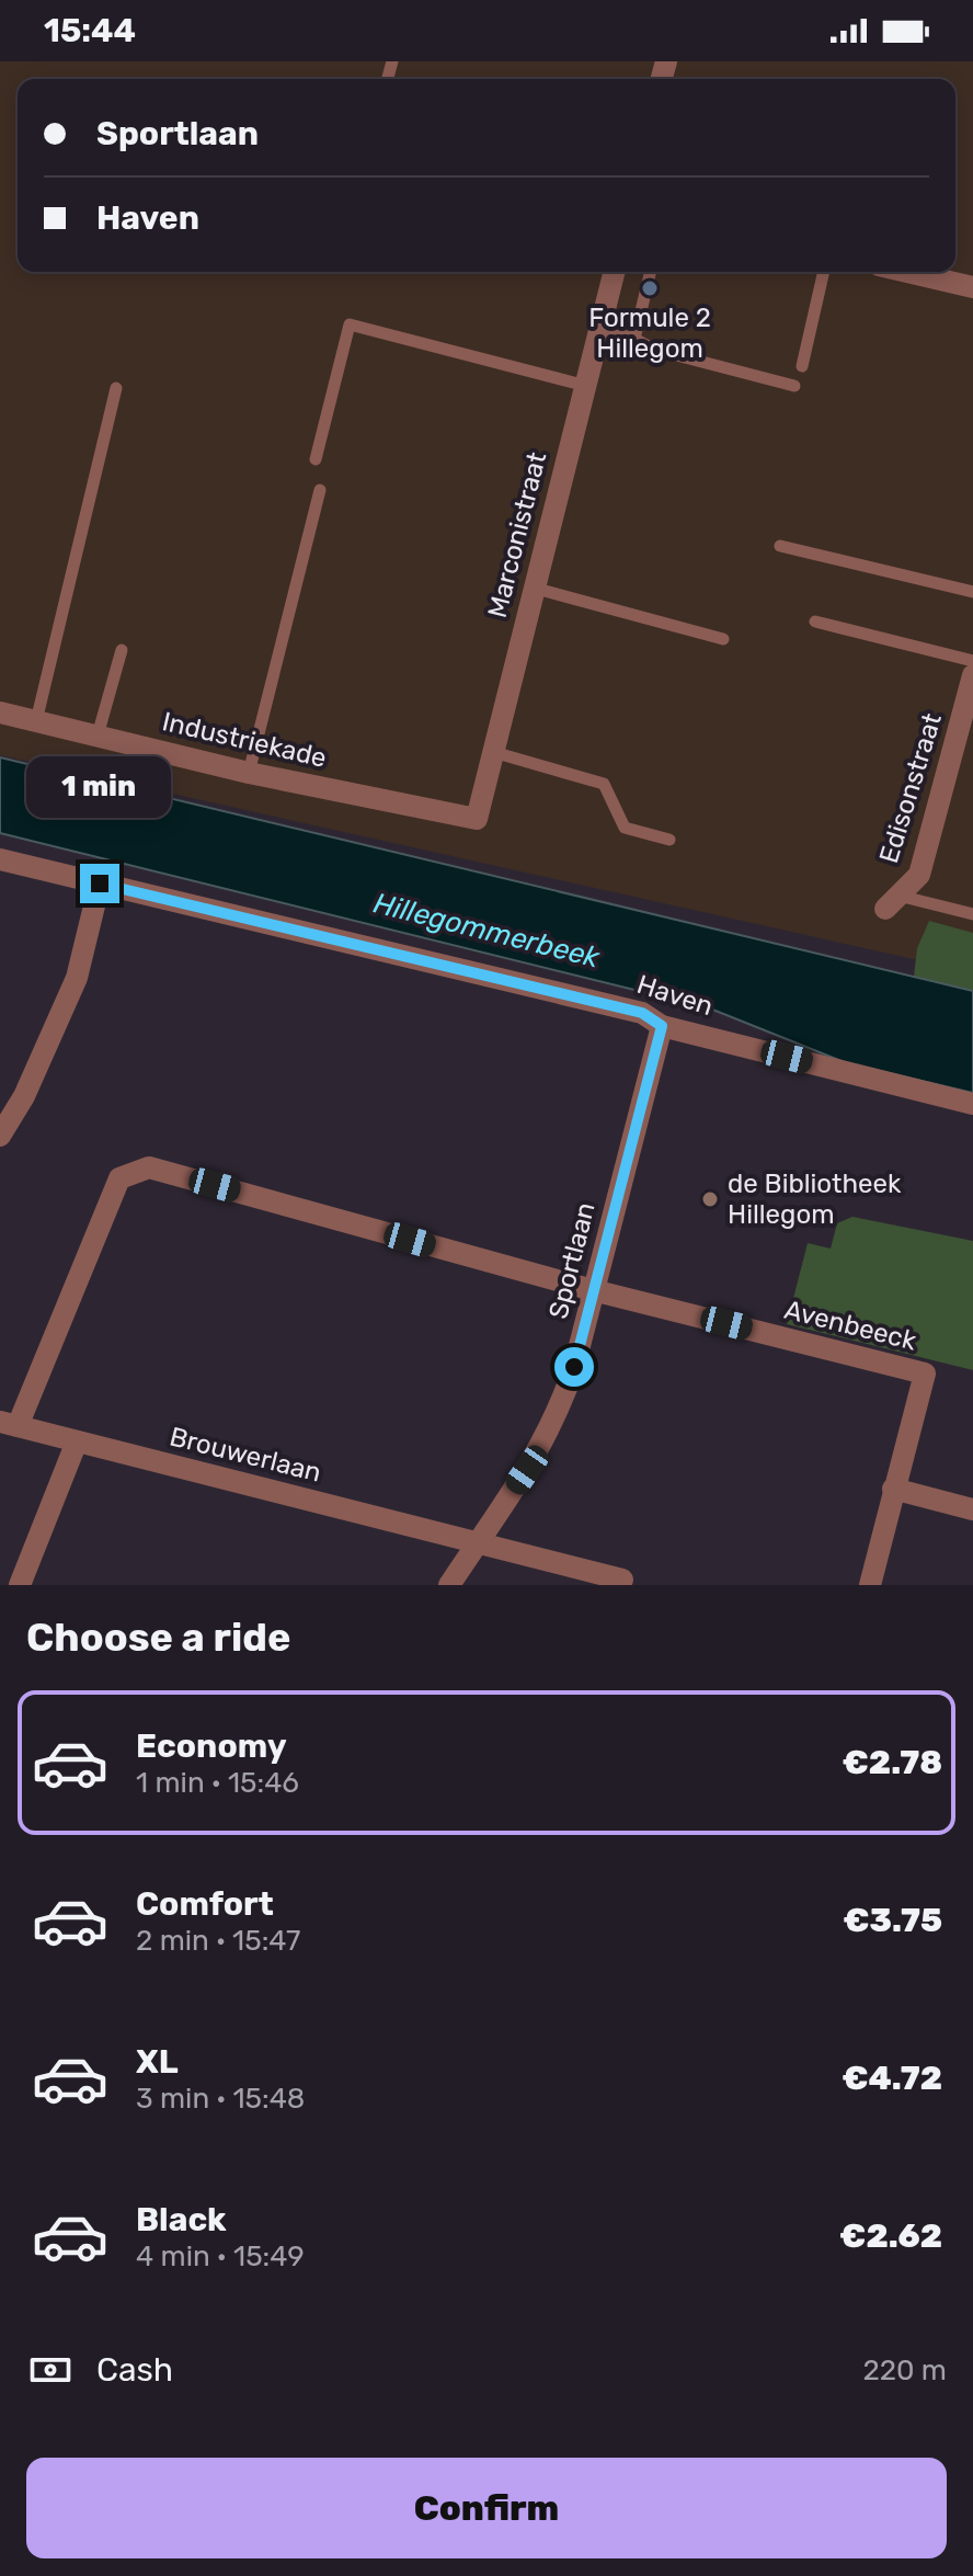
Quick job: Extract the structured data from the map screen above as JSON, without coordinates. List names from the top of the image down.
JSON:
{
  "streets": {
    "street": [
      "Marconistraat",
      "Industriekade",
      "Edisonstraat",
      "Haven",
      "Sportlaan",
      "Avenbeeck",
      "Brouwerlaan"
    ]
  },
  "crossings": [
    ["Marconistraat", "Industriekade"],
    ["Haven", "Sportlaan"],
    ["Sportlaan", "Avenbeeck"],
    ["Sportlaan", "Brouwerlaan"]
  ],
  "water": ["Hillegommerbeek"],
  "places": ["Formule 2 Hillegom", "de Bibliotheek Hillegom"],
  "page": {
    "status": "15:44",
    "banner": ["Sportlaan", "Haven"],
    "bubble": "1 min",
    "heading": "Choose a ride",
    "list": [
      {
        "name": "Economy",
        "note": "1 min · 15:46",
        "value": "€2.78"
      },
      {
        "name": "Comfort",
        "note": "2 min · 15:47",
        "value": "€3.75"
      },
      {
        "name": "XL",
        "note": "3 min · 15:48",
        "value": "€4.72"
      },
      {
        "name": "Black",
        "note": "4 min · 15:49",
        "value": "€2.62"
      }
    ],
    "pay": ["Cash", "220 m"],
    "buttons": "Confirm"
  }
}
